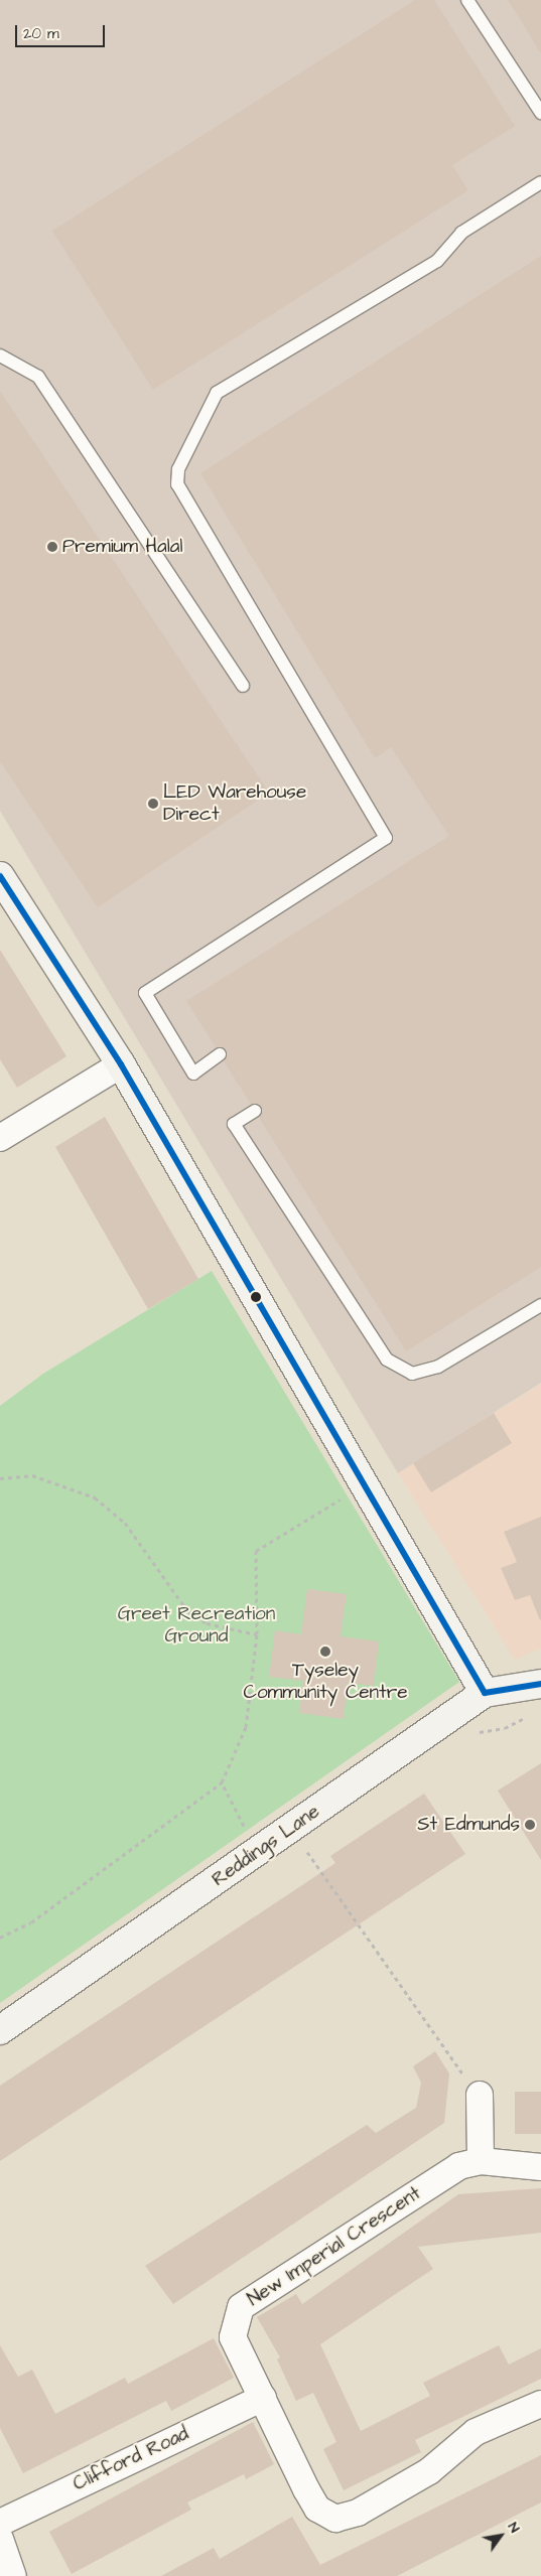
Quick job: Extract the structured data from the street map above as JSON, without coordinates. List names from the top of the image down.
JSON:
{
  "streets": {
    "street": ["Reddings Lane", "New Imperial Crescent", "Clifford Road"]
  },
  "crossings": [
    ["New Imperial Crescent", "Clifford Road"]
  ],
  "parks": ["Greet Recreation Ground"],
  "places": [
    "Premium Halal",
    "LED Warehouse Direct",
    "Tyseley Community Centre",
    "St Edmunds"
  ],
  "scale_bar": "20 m",
  "north": "top right"
}
